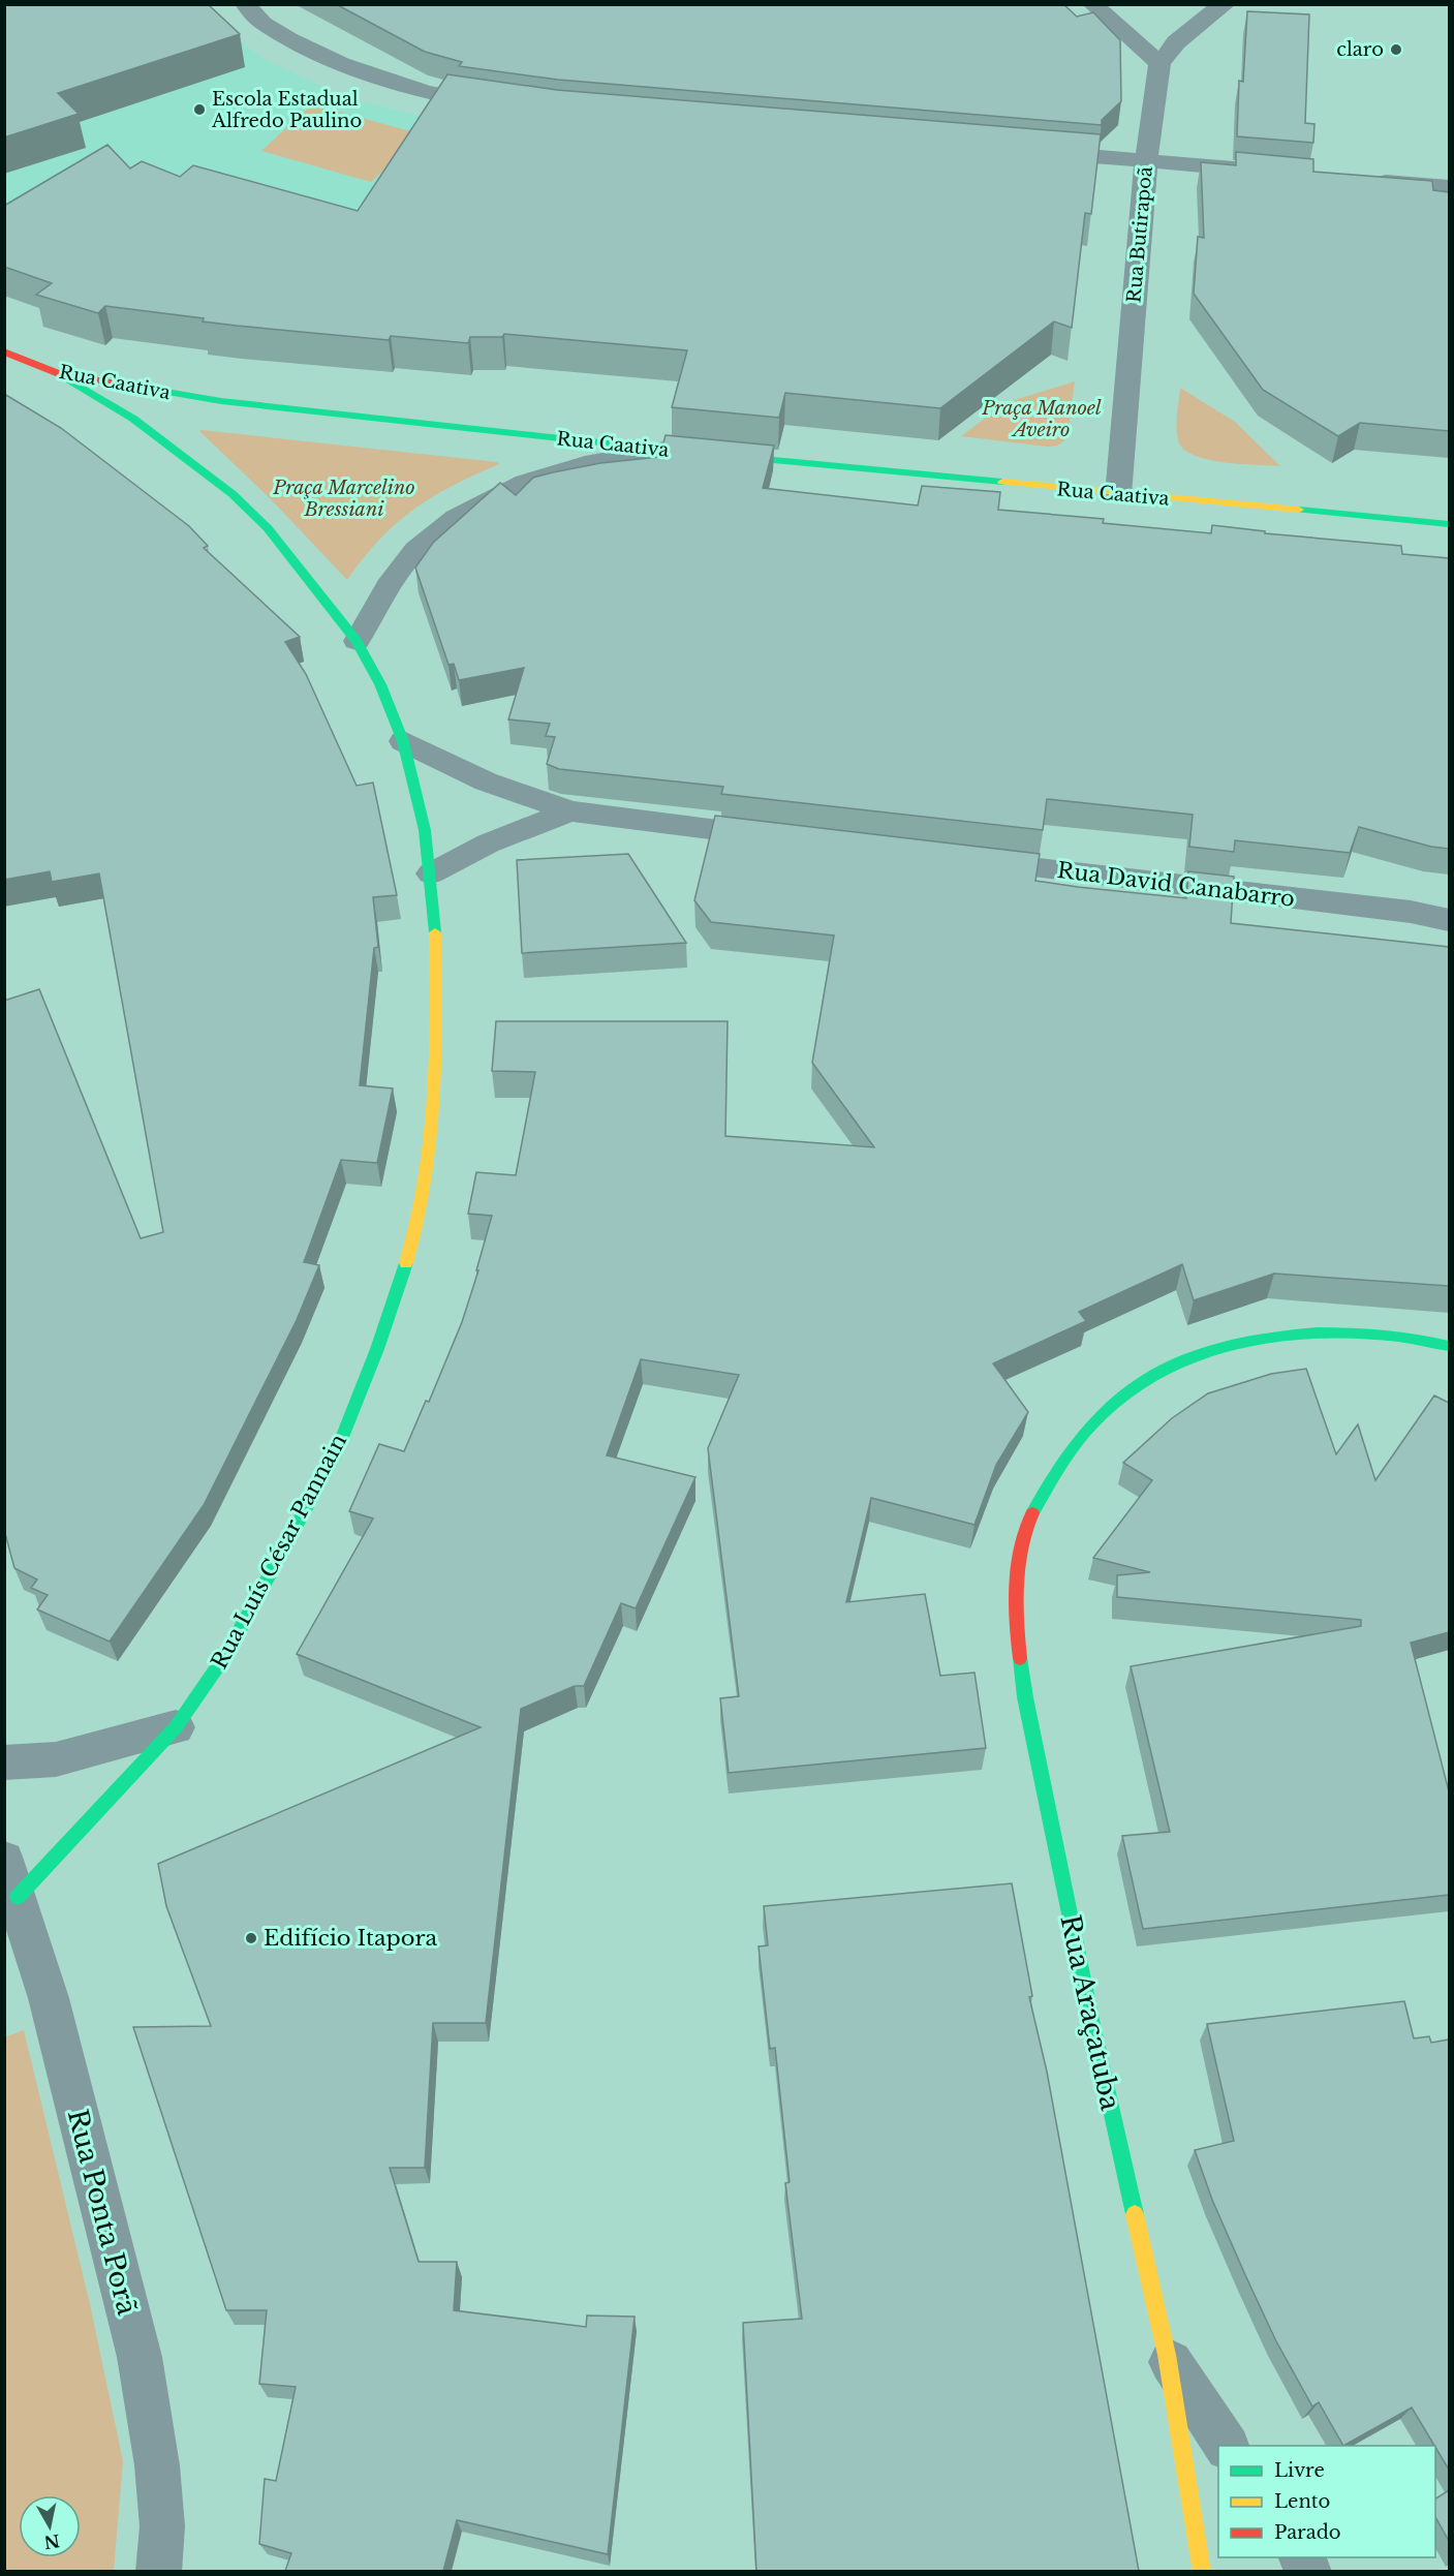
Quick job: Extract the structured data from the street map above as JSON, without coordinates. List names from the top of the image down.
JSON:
{
  "streets": {
    "street": [
      "Rua Butirapoã",
      "Rua Caativa",
      "Rua David Canabarro",
      "Rua Luís César Pannain",
      "Rua Araçatuba",
      "Rua Ponta Porã"
    ]
  },
  "crossings": [
    ["Rua Butirapoã", "Rua Caativa"],
    ["Rua Caativa", "Rua Luís César Pannain"],
    ["Rua Luís César Pannain", "Rua Ponta Porã"]
  ],
  "parks": ["Praça Manoel Aveiro", "Praça Marcelino Bressiani"],
  "places": ["claro", "Escola Estadual Alfredo Paulino", "Edifício Itapora"],
  "legend": ["Livre", "Lento", "Parado"],
  "north": "bottom"
}
